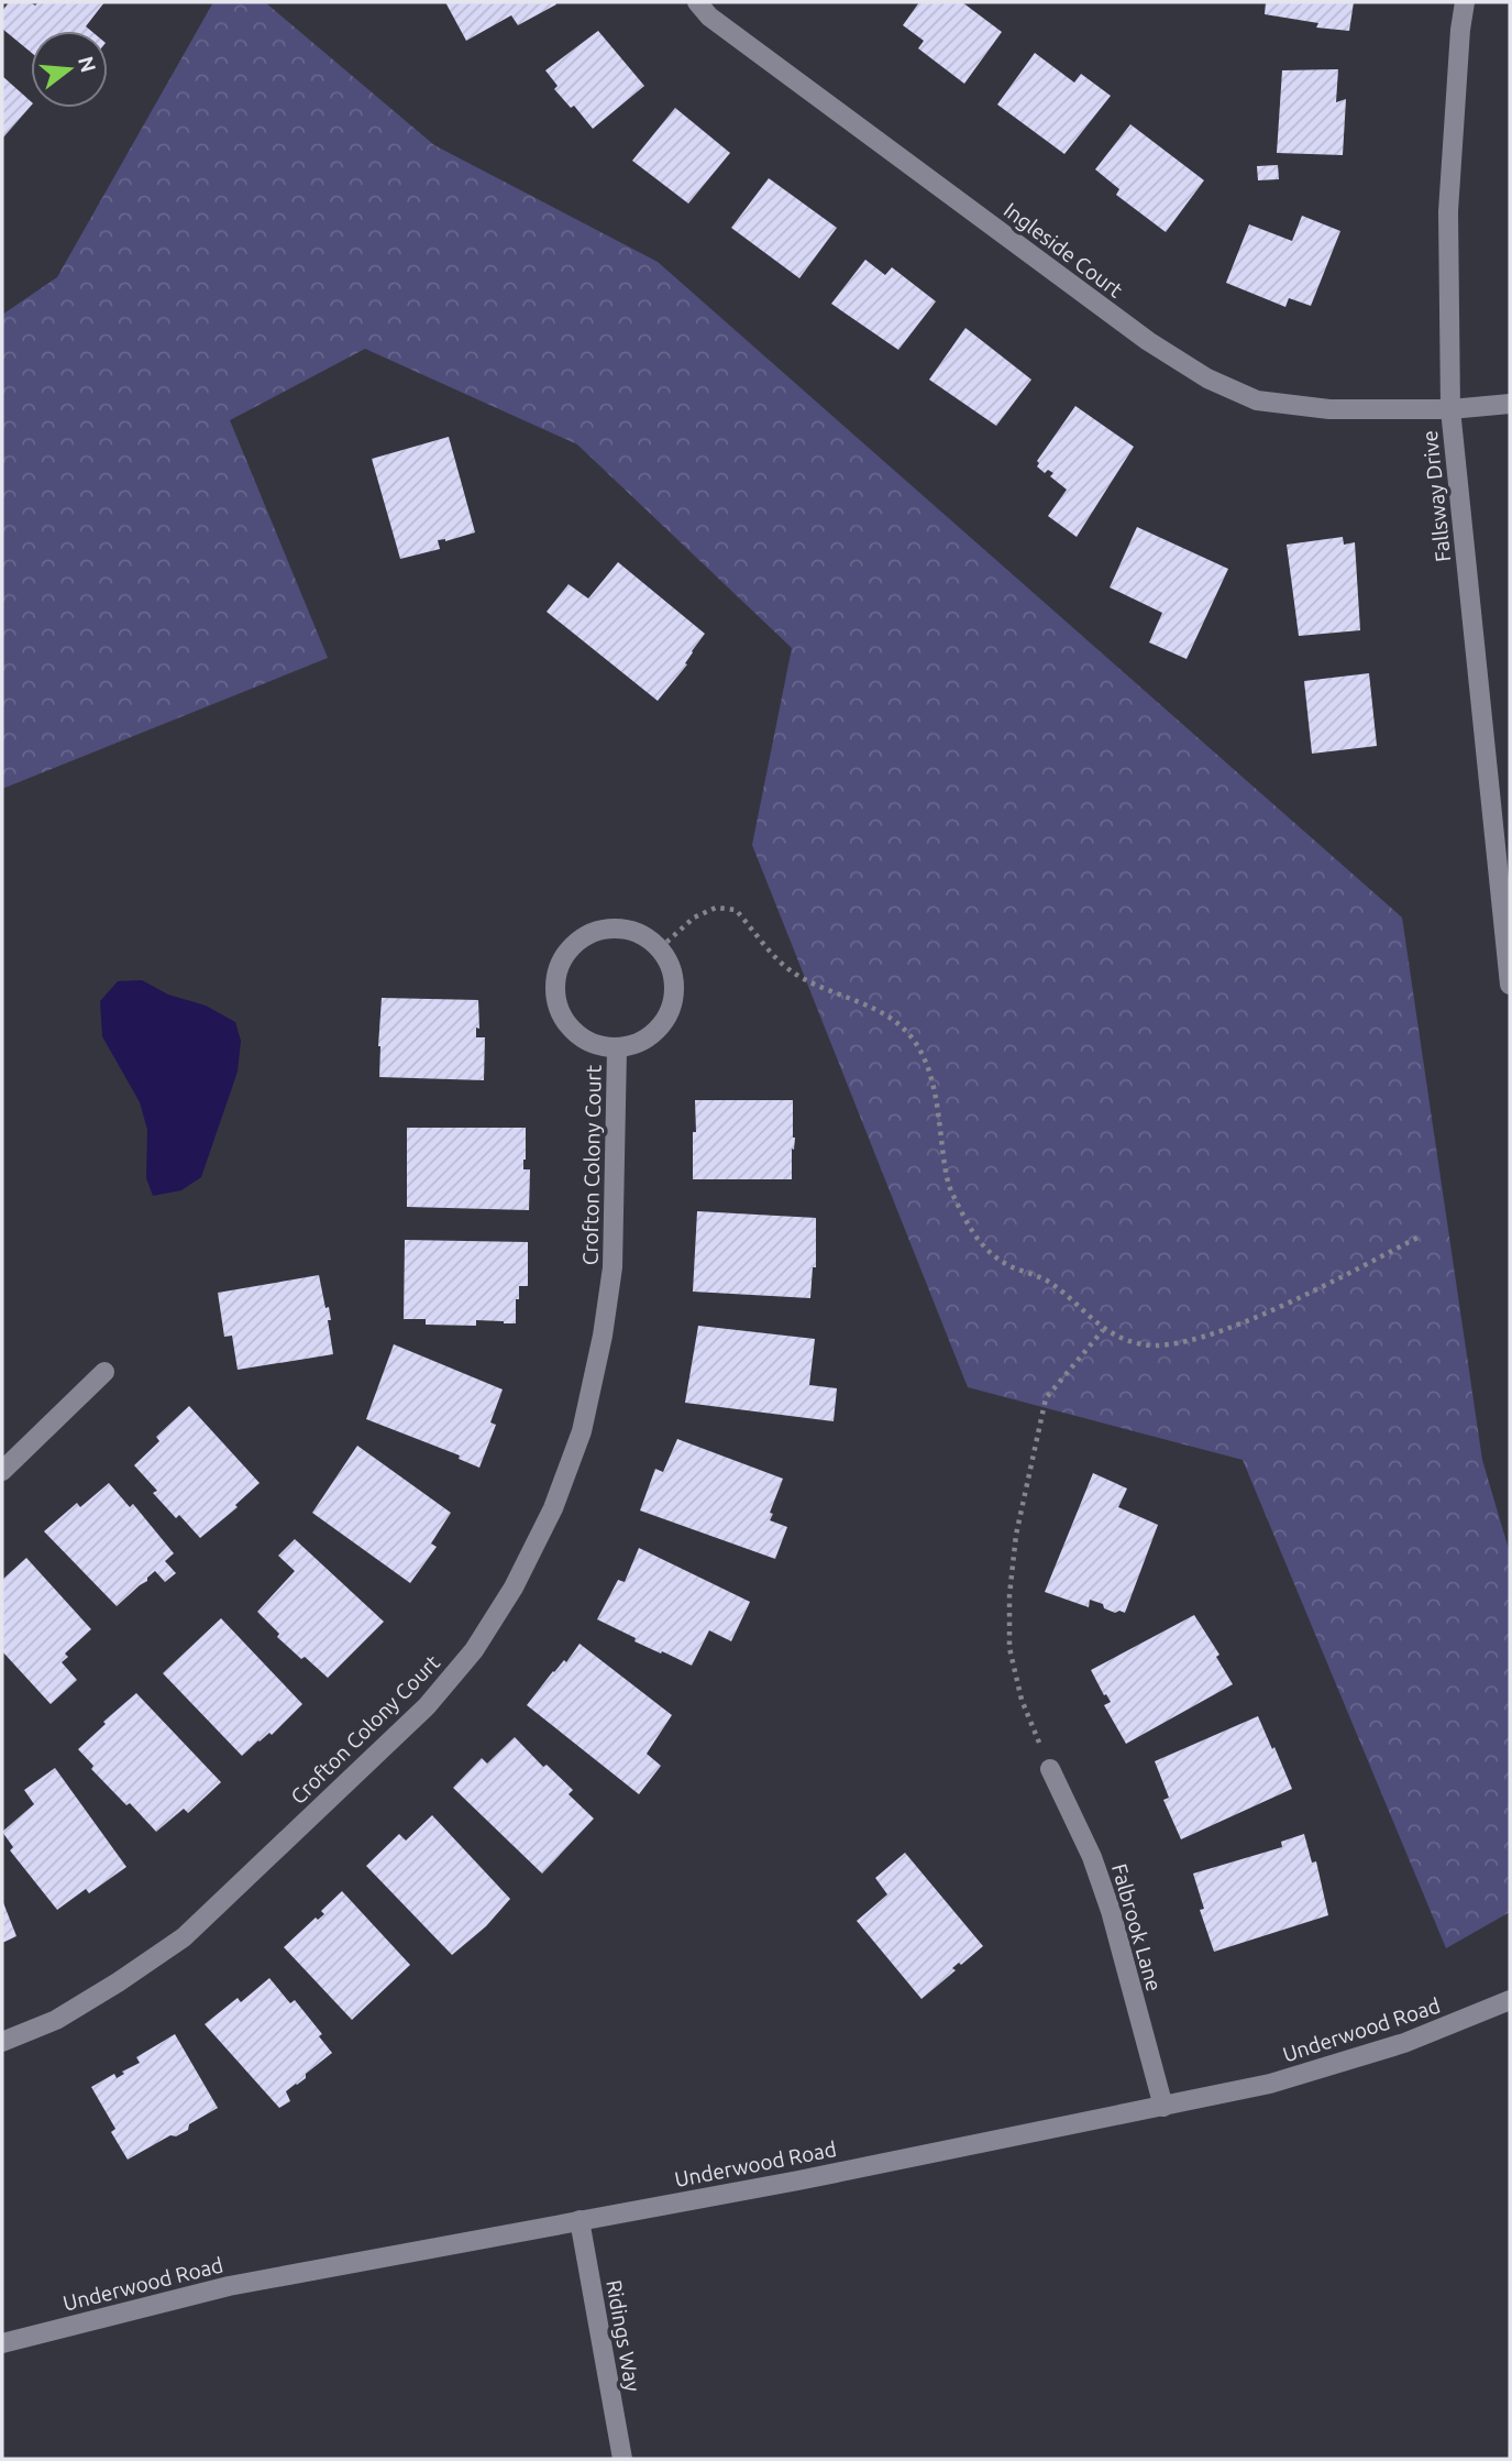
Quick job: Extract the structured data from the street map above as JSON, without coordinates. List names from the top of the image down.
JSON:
{
  "streets": {
    "street": [
      "Ingleside Court",
      "Fallsway Drive",
      "Crofton Colony Court",
      "Falbrook Lane",
      "Underwood Road",
      "Ridings Way"
    ]
  },
  "crossings": [
    ["Ingleside Court", "Fallsway Drive"],
    ["Falbrook Lane", "Underwood Road"],
    ["Underwood Road", "Ridings Way"]
  ],
  "north": "right"
}
